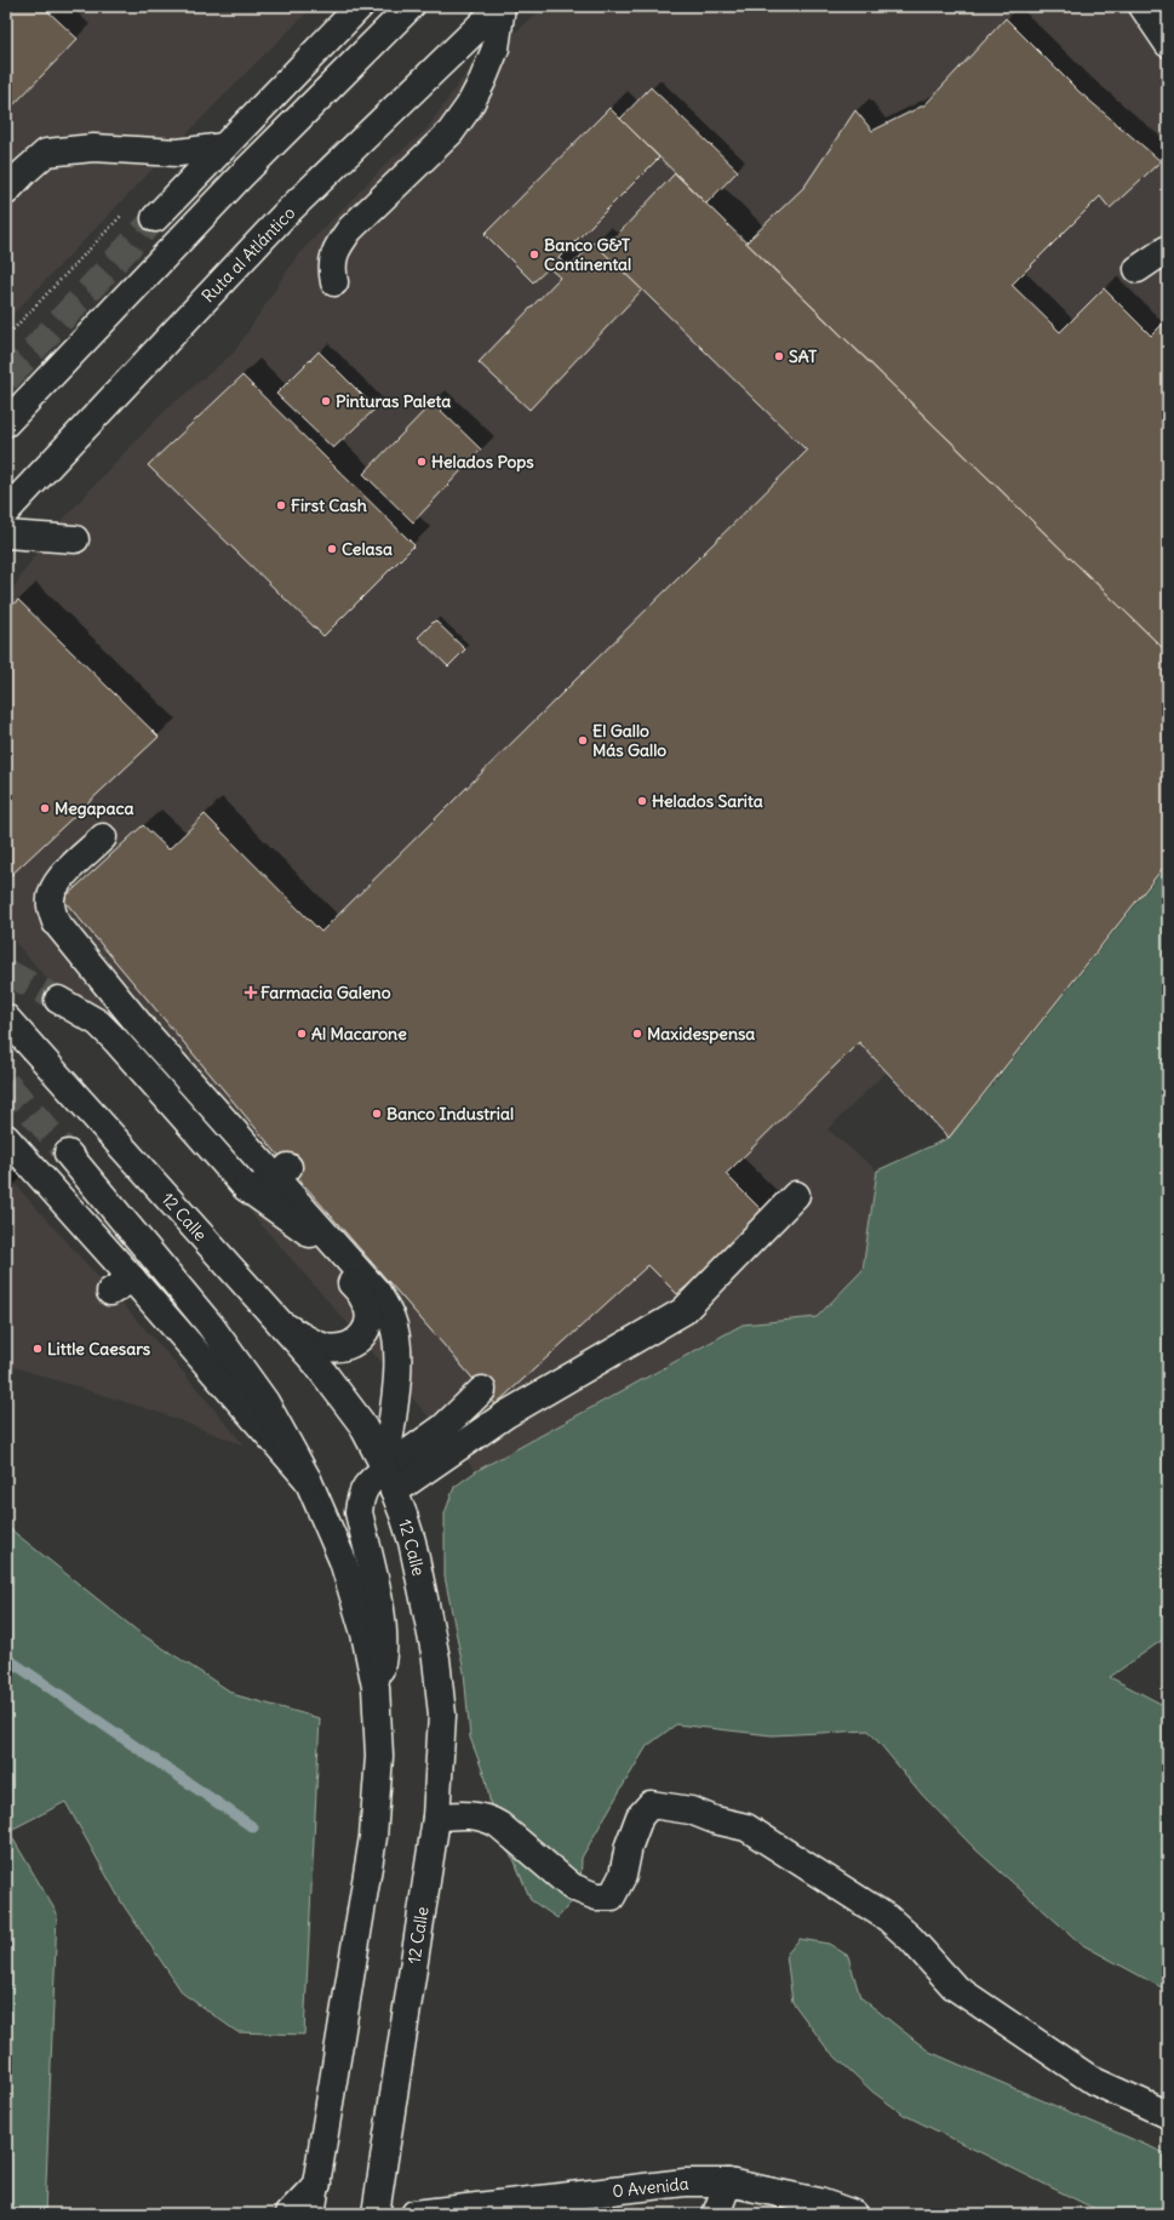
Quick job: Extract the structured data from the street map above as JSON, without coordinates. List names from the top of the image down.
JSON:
{
  "streets": {
    "main road": ["Ruta al Atlántico", "12 Calle", "0 Avenida"]
  },
  "places": {
    "other": [
      "Banco G&T Continental",
      "SAT",
      "Pinturas Paleta",
      "Helados Pops",
      "First Cash",
      "Celasa",
      "El Gallo Más Gallo",
      "Helados Sarita",
      "Megapaca",
      "Al Macarone",
      "Maxidespensa",
      "Banco Industrial",
      "Little Caesars"
    ],
    "health": ["Farmacia Galeno"]
  }
}
